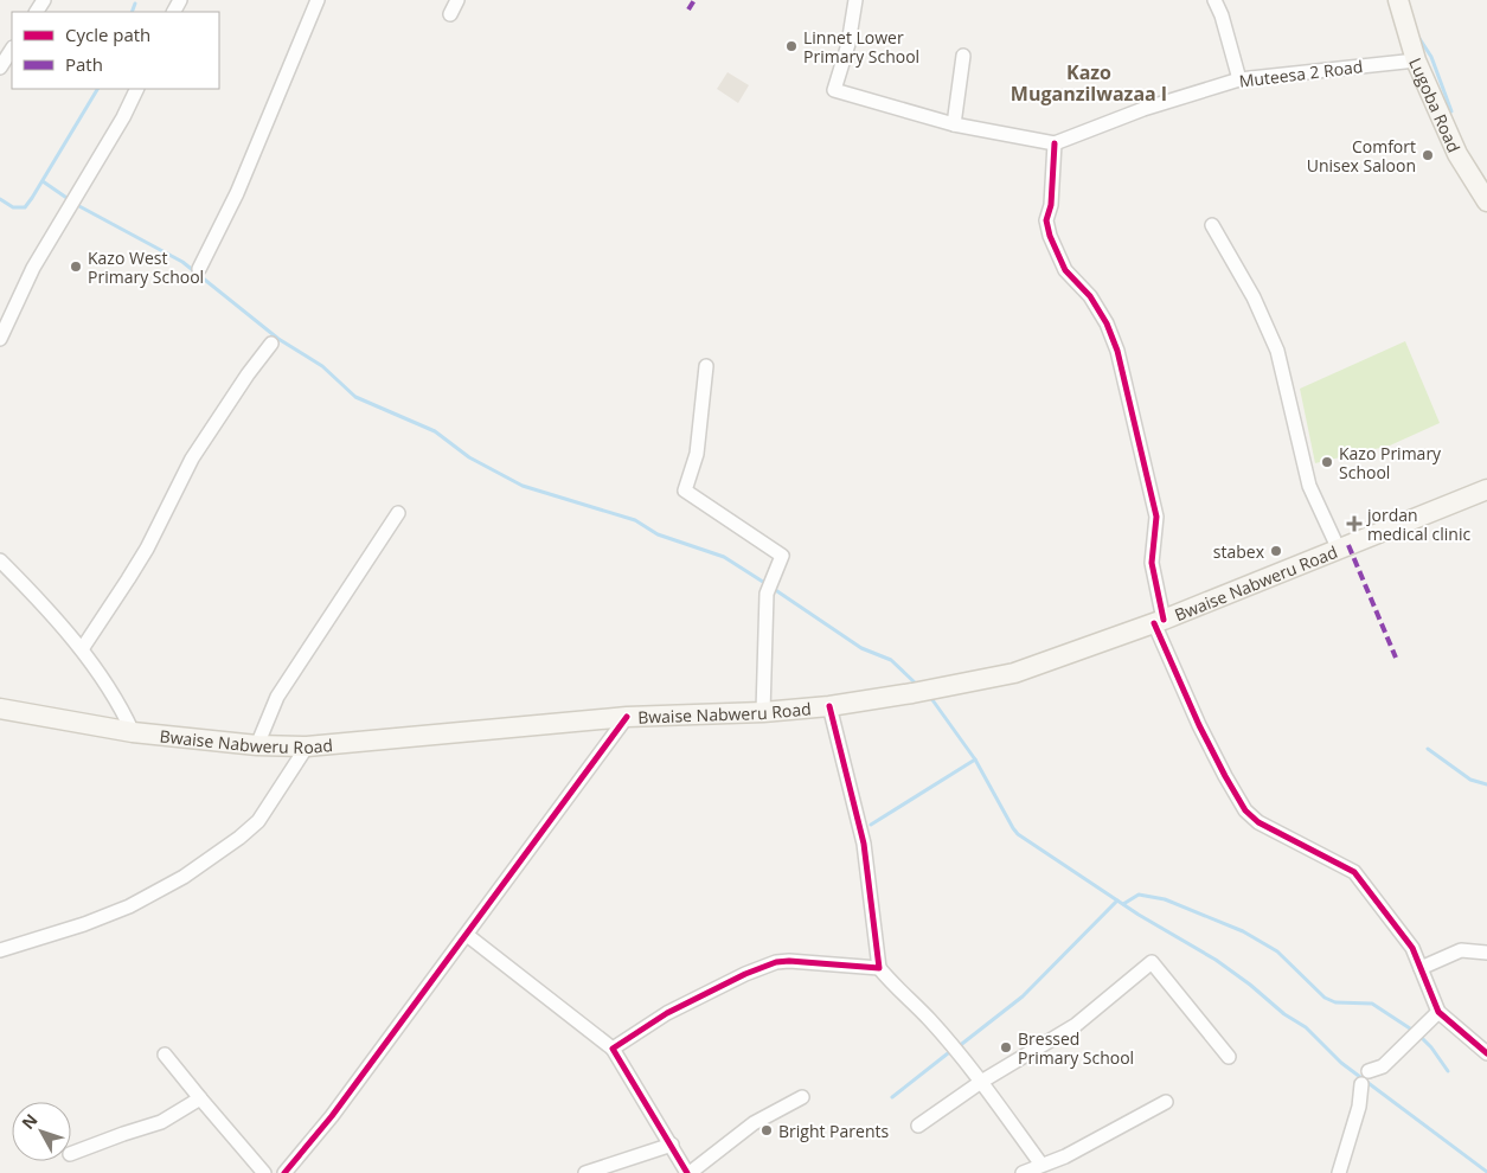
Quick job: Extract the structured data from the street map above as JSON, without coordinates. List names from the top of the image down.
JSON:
{
  "streets": {
    "main road": ["Lugoba Road", "Bwaise Nabweru Road"],
    "street": ["Muteesa 2 Road"]
  },
  "crossings": [
    ["Muteesa 2 Road", "Lugoba Road"]
  ],
  "districts": ["Kazo Muganzilwazaa I"],
  "places": {
    "other": [
      "Linnet Lower Primary School",
      "Comfort Unisex Saloon",
      "Kazo West Primary School",
      "Kazo Primary School",
      "stabex",
      "Bressed Primary School",
      "Bright Parents"
    ],
    "health": ["jordan medical clinic"]
  },
  "legend": ["Cycle path", "Path"],
  "north": "top left"
}
